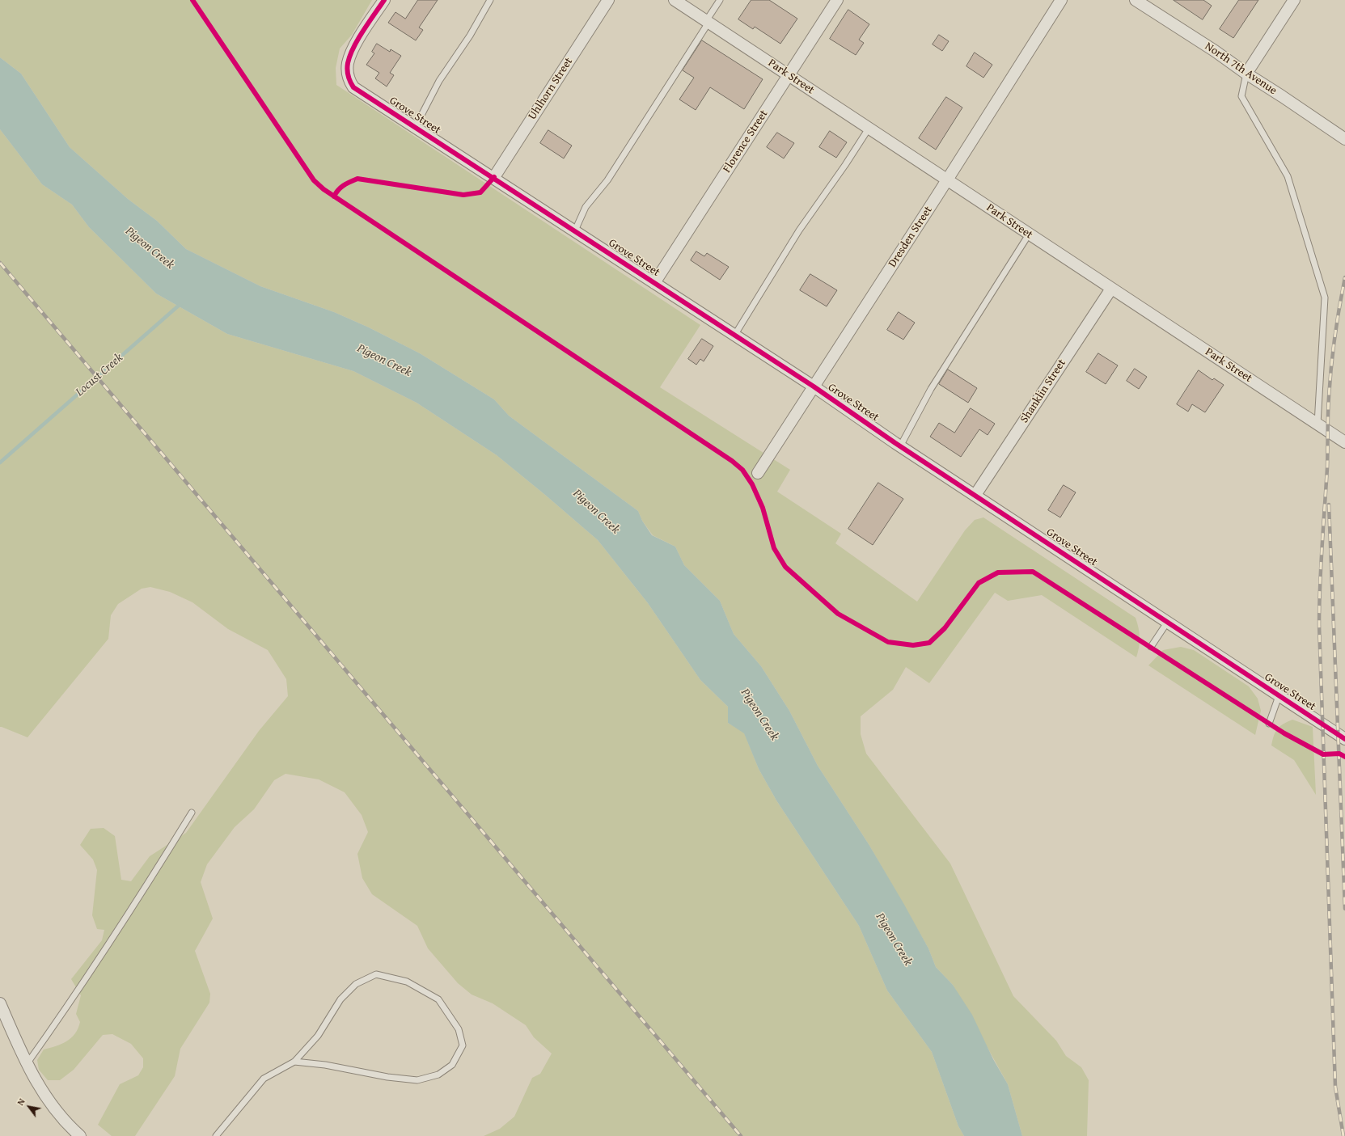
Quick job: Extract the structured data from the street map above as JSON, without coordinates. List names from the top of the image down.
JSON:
{
  "streets": {
    "street": [
      "North 7th Avenue",
      "Park Street",
      "Uhlhorn Street",
      "Grove Street",
      "Florence Street",
      "Dresden Street",
      "Shanklin Street"
    ]
  },
  "crossings": [
    ["Park Street", "Florence Street"],
    ["Park Street", "Dresden Street"],
    ["Park Street", "Shanklin Street"],
    ["Uhlhorn Street", "Grove Street"],
    ["Grove Street", "Florence Street"],
    ["Grove Street", "Dresden Street"],
    ["Grove Street", "Shanklin Street"]
  ],
  "water": ["Pigeon Creek", "Locust Creek"],
  "north": "top left"
}
